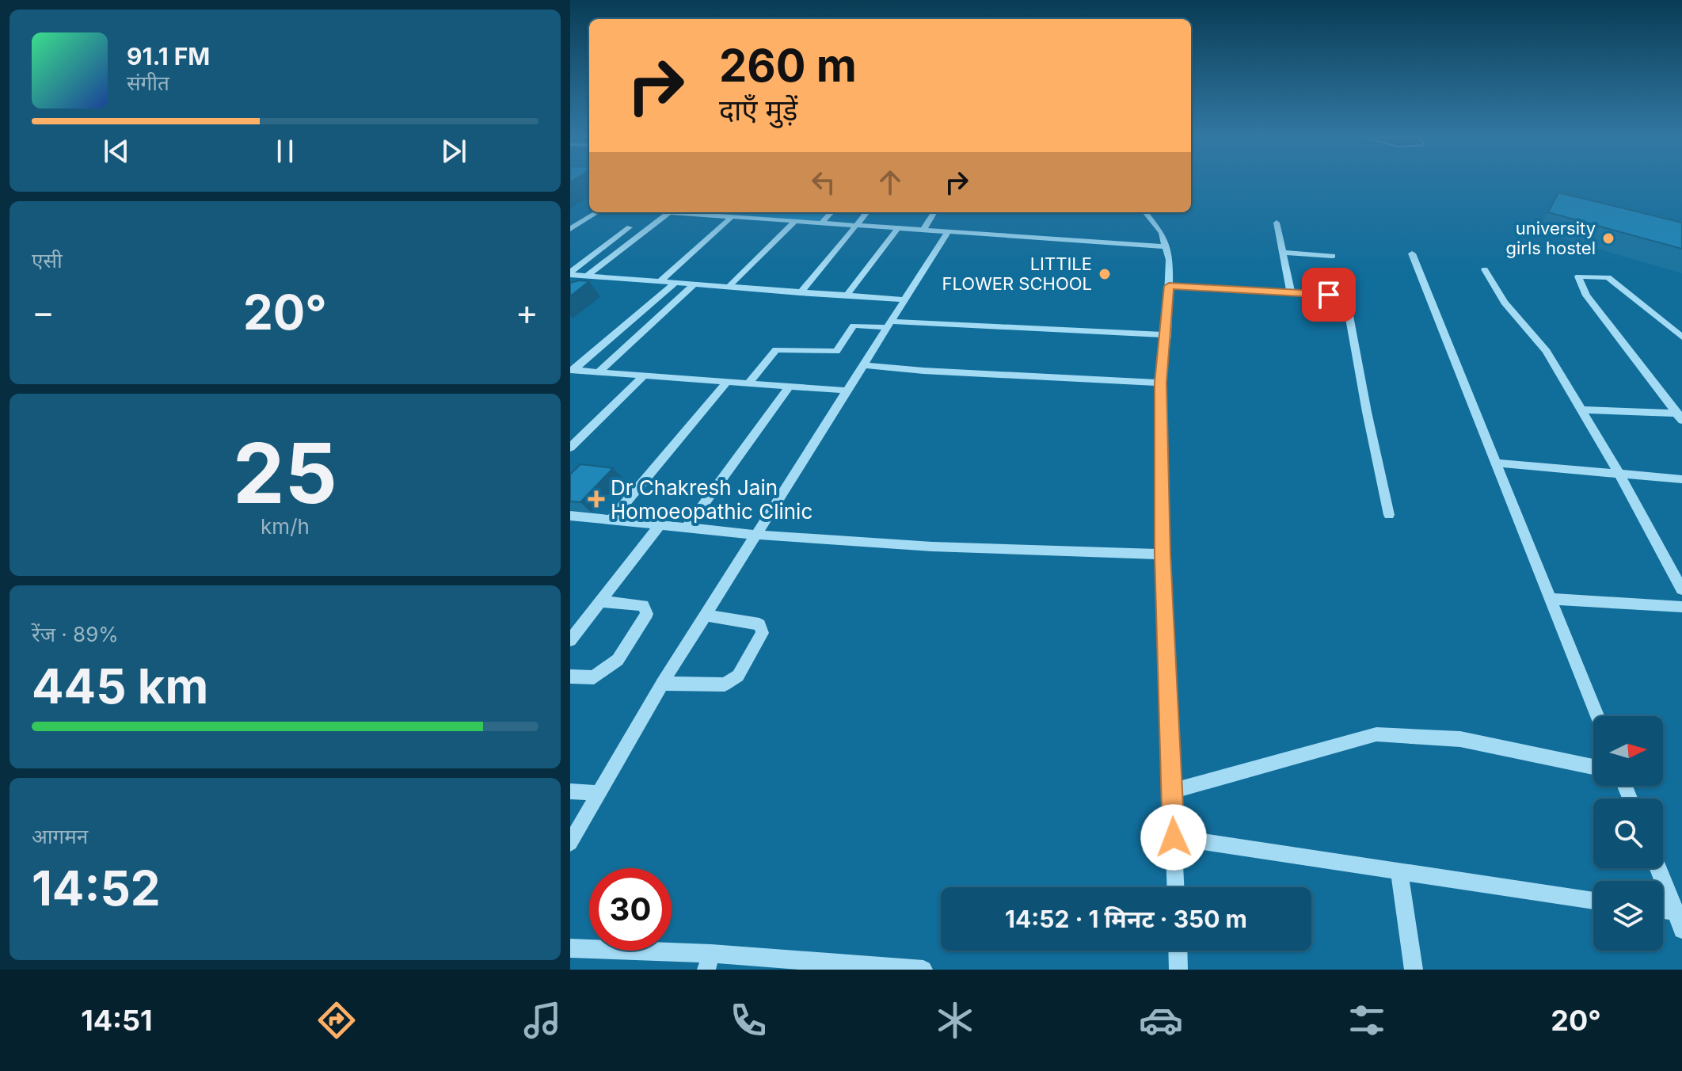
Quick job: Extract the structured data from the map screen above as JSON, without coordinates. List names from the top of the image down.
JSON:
{
  "places": {
    "other": ["university girls hostel", "LITTILE FLOWER SCHOOL"],
    "health": ["Dr Chakresh Jain Homoeopathic Clinic"]
  },
  "north": "right",
  "page": {
    "turn": ["260 m", "दाएँ मुड़ें"],
    "song": ["91.1 FM", "संगीत"],
    "tile": [
      "एसी",
      ["25", "km/h"],
      ["रेंज · 89%", "445 km"],
      ["आगमन", "14:52"]
    ],
    "heat": ["−", "20°", "+"],
    "limit": "30",
    "trip": "14:52 · 1 मिनट · 350 m",
    "tabs": ["14:51", "20°"]
  }
}
